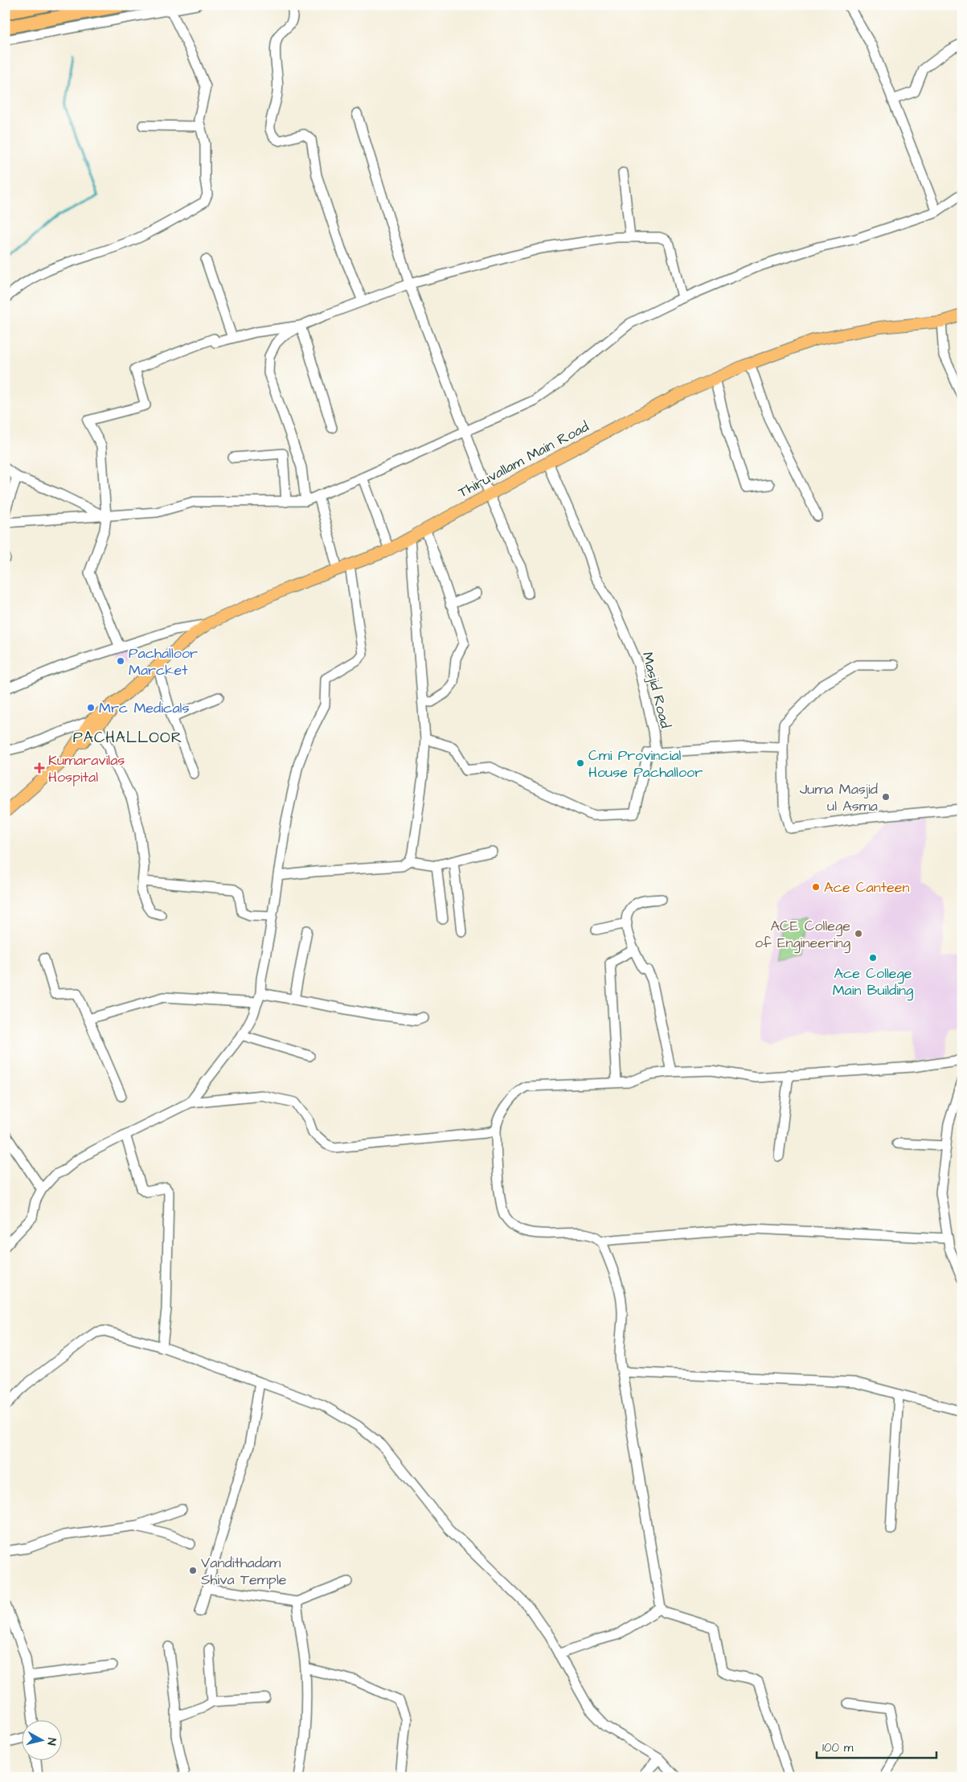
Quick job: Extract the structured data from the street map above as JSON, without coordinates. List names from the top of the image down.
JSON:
{
  "streets": {
    "main road": ["Thiruvallam Main Road"],
    "street": ["Masjid Road"]
  },
  "crossings": [
    ["Thiruvallam Main Road", "Masjid Road"]
  ],
  "districts": ["PACHALLOOR"],
  "places": {
    "other": [
      "Pachalloor Marcket",
      "Mrc Medicals",
      "Cmi Provincial House Pachalloor",
      "Juma Masjid ul Asma",
      "Ace Canteen",
      "ACE College of Engineering",
      "Ace College Main Building",
      "Vandithadam Shiva Temple"
    ],
    "health": ["Kumaravilas Hospital"]
  },
  "scale_bar": "100 m",
  "north": "right"
}
